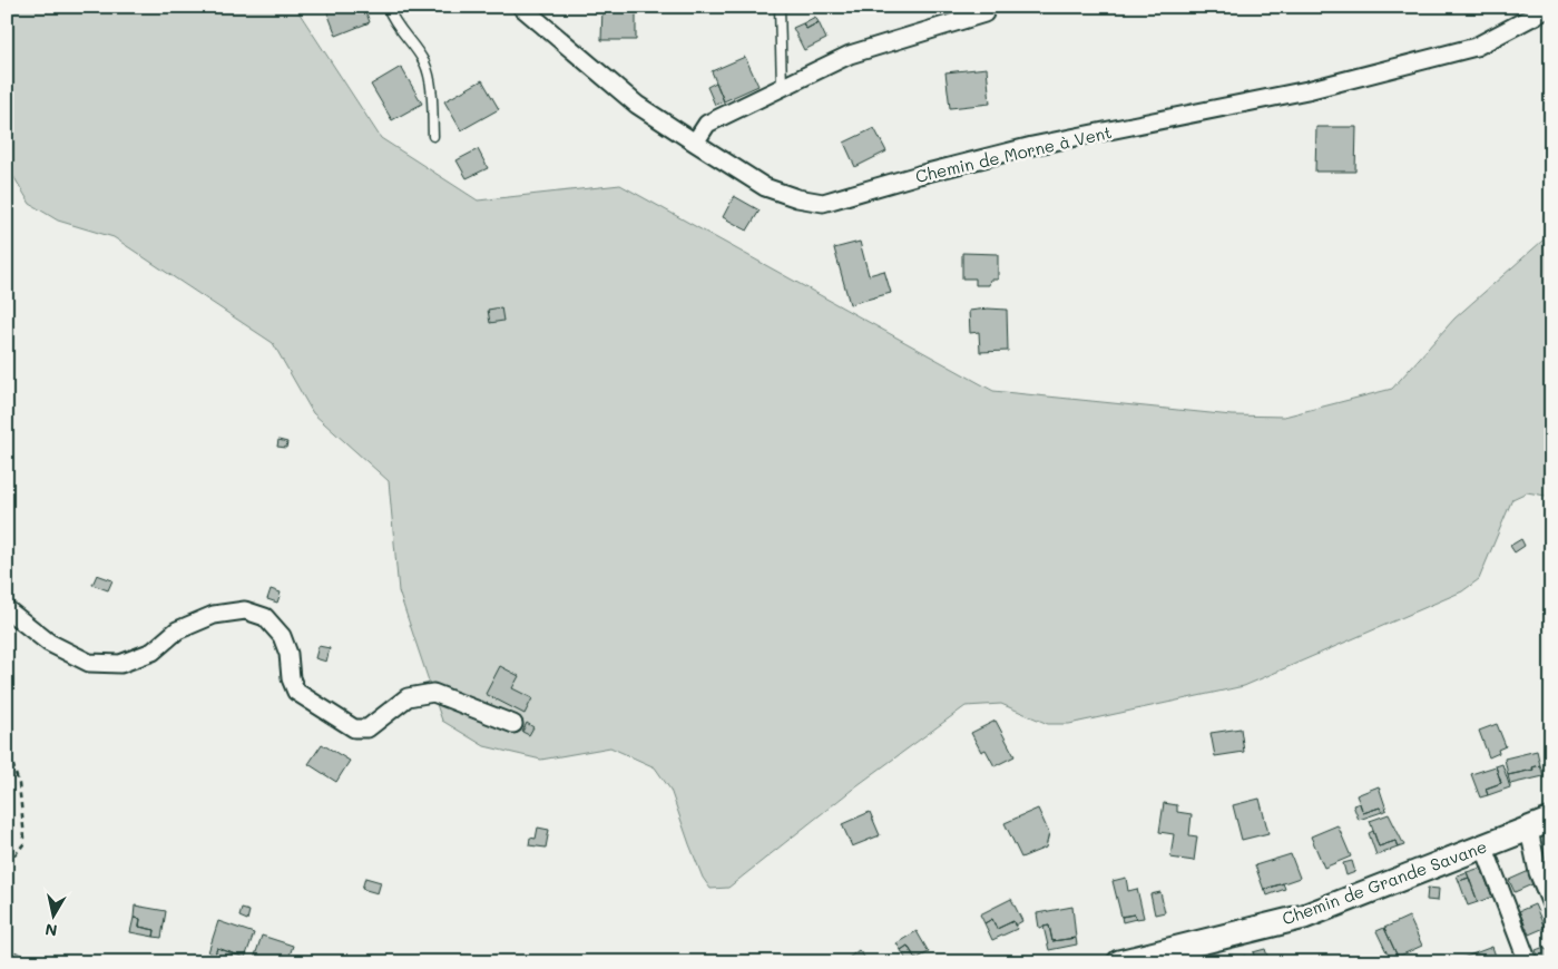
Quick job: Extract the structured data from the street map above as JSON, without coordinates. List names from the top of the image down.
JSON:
{
  "streets": {
    "street": ["Chemin de Morne à Vent", "Chemin de Grande Savane"]
  },
  "north": "bottom"
}
